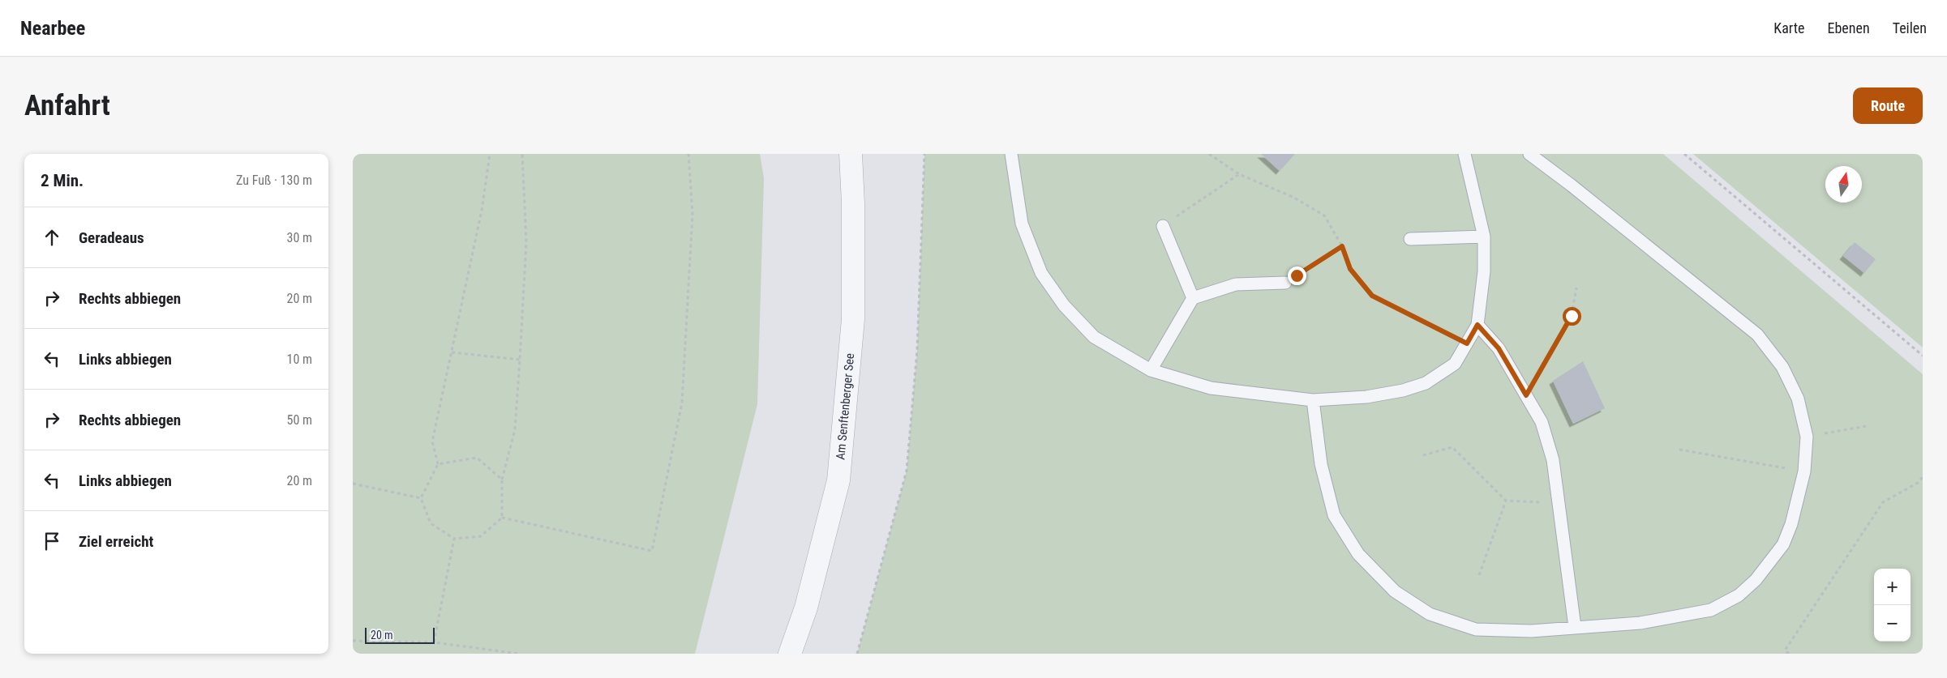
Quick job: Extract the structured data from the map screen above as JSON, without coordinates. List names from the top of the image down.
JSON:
{
  "streets": {
    "street": ["Am Senftenberger See"]
  },
  "scale_bar": "20 m",
  "north": "top",
  "page": {
    "header": "Nearbee",
    "nav": ["Karte", "Ebenen", "Teilen"],
    "buttons": "Route",
    "title": "Anfahrt",
    "heading": ["2 Min.", "Zu Fuß · 130 m"],
    "list": [
      ["Geradeaus", "30 m"],
      ["Rechts abbiegen", "20 m"],
      ["Links abbiegen", "10 m"],
      ["Rechts abbiegen", "50 m"],
      ["Links abbiegen", "20 m"],
      "Ziel erreicht"
    ],
    "map_buttons": ["+", "−"],
    "scale": "20 m"
  }
}
